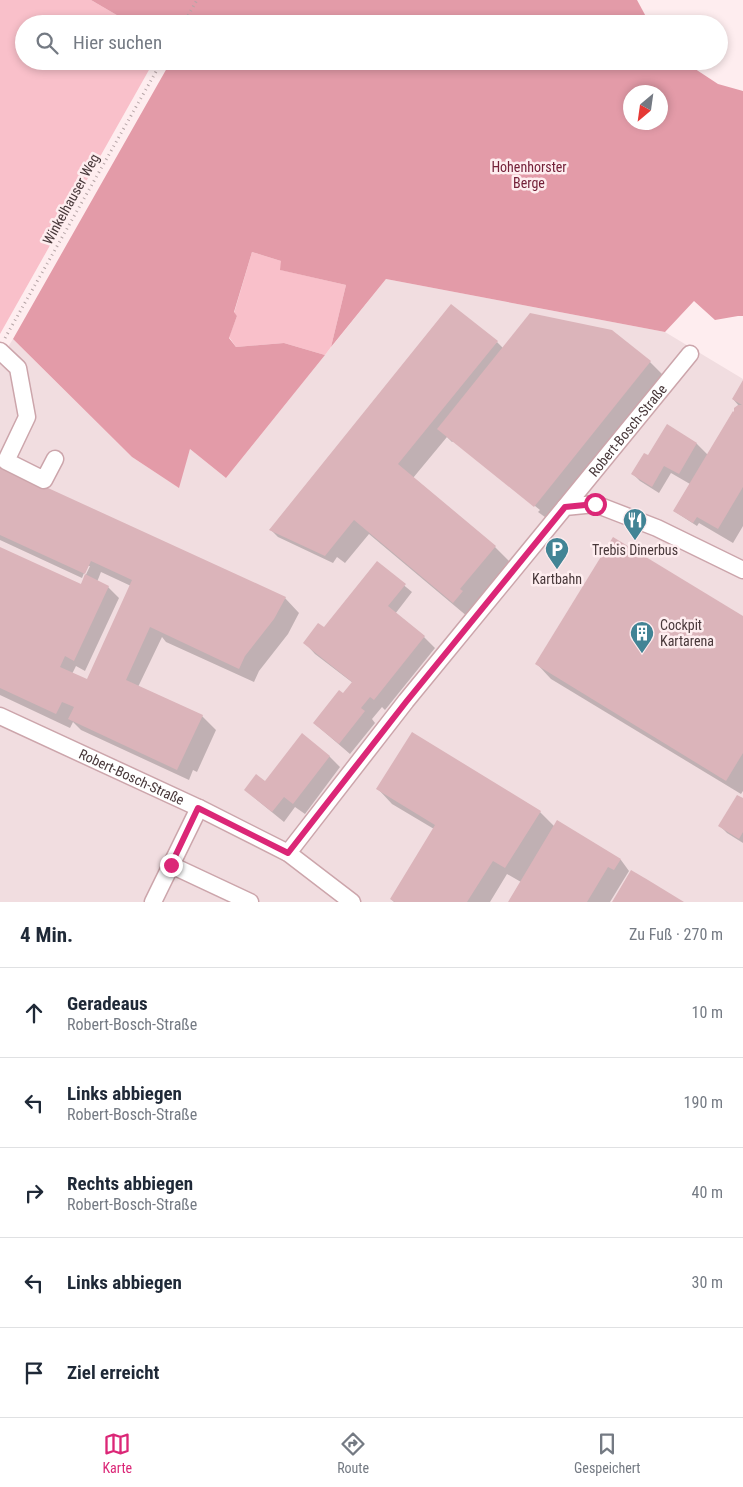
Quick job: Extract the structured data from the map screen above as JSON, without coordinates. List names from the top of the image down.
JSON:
{
  "streets": {
    "street": ["Robert-Bosch-Straße"],
    "path": ["Winkelhauser Weg"]
  },
  "parks": ["Hohenhorster Berge"],
  "places": {
    "restaurant": ["Trebis Dinerbus"],
    "parking": ["Kartbahn"],
    "building": ["Cockpit Kartarena"]
  },
  "north": "bottom left",
  "page": {
    "search": "Hier suchen",
    "heading": ["4 Min.", "Zu Fuß · 270 m"],
    "list": [
      ["Geradeaus", "Robert-Bosch-Straße", "10 m"],
      ["Links abbiegen", "Robert-Bosch-Straße", "190 m"],
      ["Rechts abbiegen", "Robert-Bosch-Straße", "40 m"],
      ["Links abbiegen", "30 m"],
      "Ziel erreicht"
    ],
    "nav": ["Karte", "Route", "Gespeichert"]
  }
}
